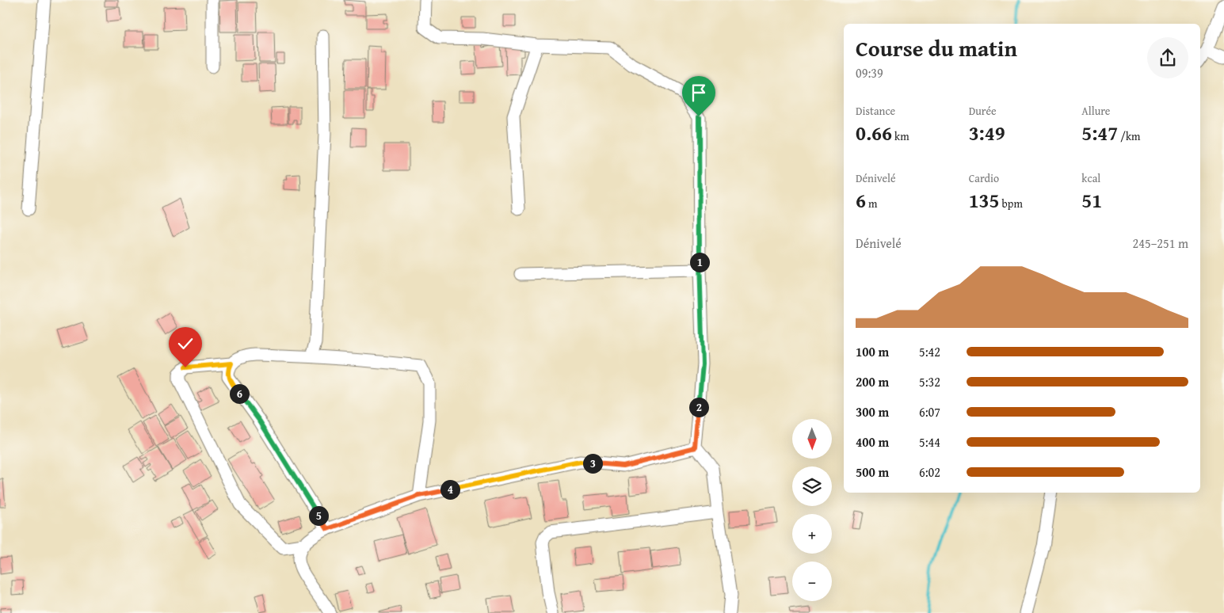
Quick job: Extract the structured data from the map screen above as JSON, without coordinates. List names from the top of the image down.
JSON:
{
  "north": "bottom",
  "page": {
    "heading": ["Course du matin", "09:39"],
    "stats": [
      ["Distance", "0.66 km"],
      ["Durée", "3:49"],
      ["Allure", "5:47 /km"],
      ["Dénivelé", "6 m"],
      ["Cardio", "135 bpm"],
      ["kcal", "51"]
    ],
    "chart": ["Dénivelé", "245–251 m"],
    "pins": [
      "1",
      "6",
      "2",
      "3",
      "4",
      "5"
    ],
    "list": [
      {
        "name": "100 m",
        "note": "5:42"
      },
      {
        "name": "200 m",
        "note": "5:32"
      },
      {
        "name": "300 m",
        "note": "6:07"
      },
      {
        "name": "400 m",
        "note": "5:44"
      },
      {
        "name": "500 m",
        "note": "6:02"
      }
    ],
    "map_buttons": ["+", "−"]
  }
}
